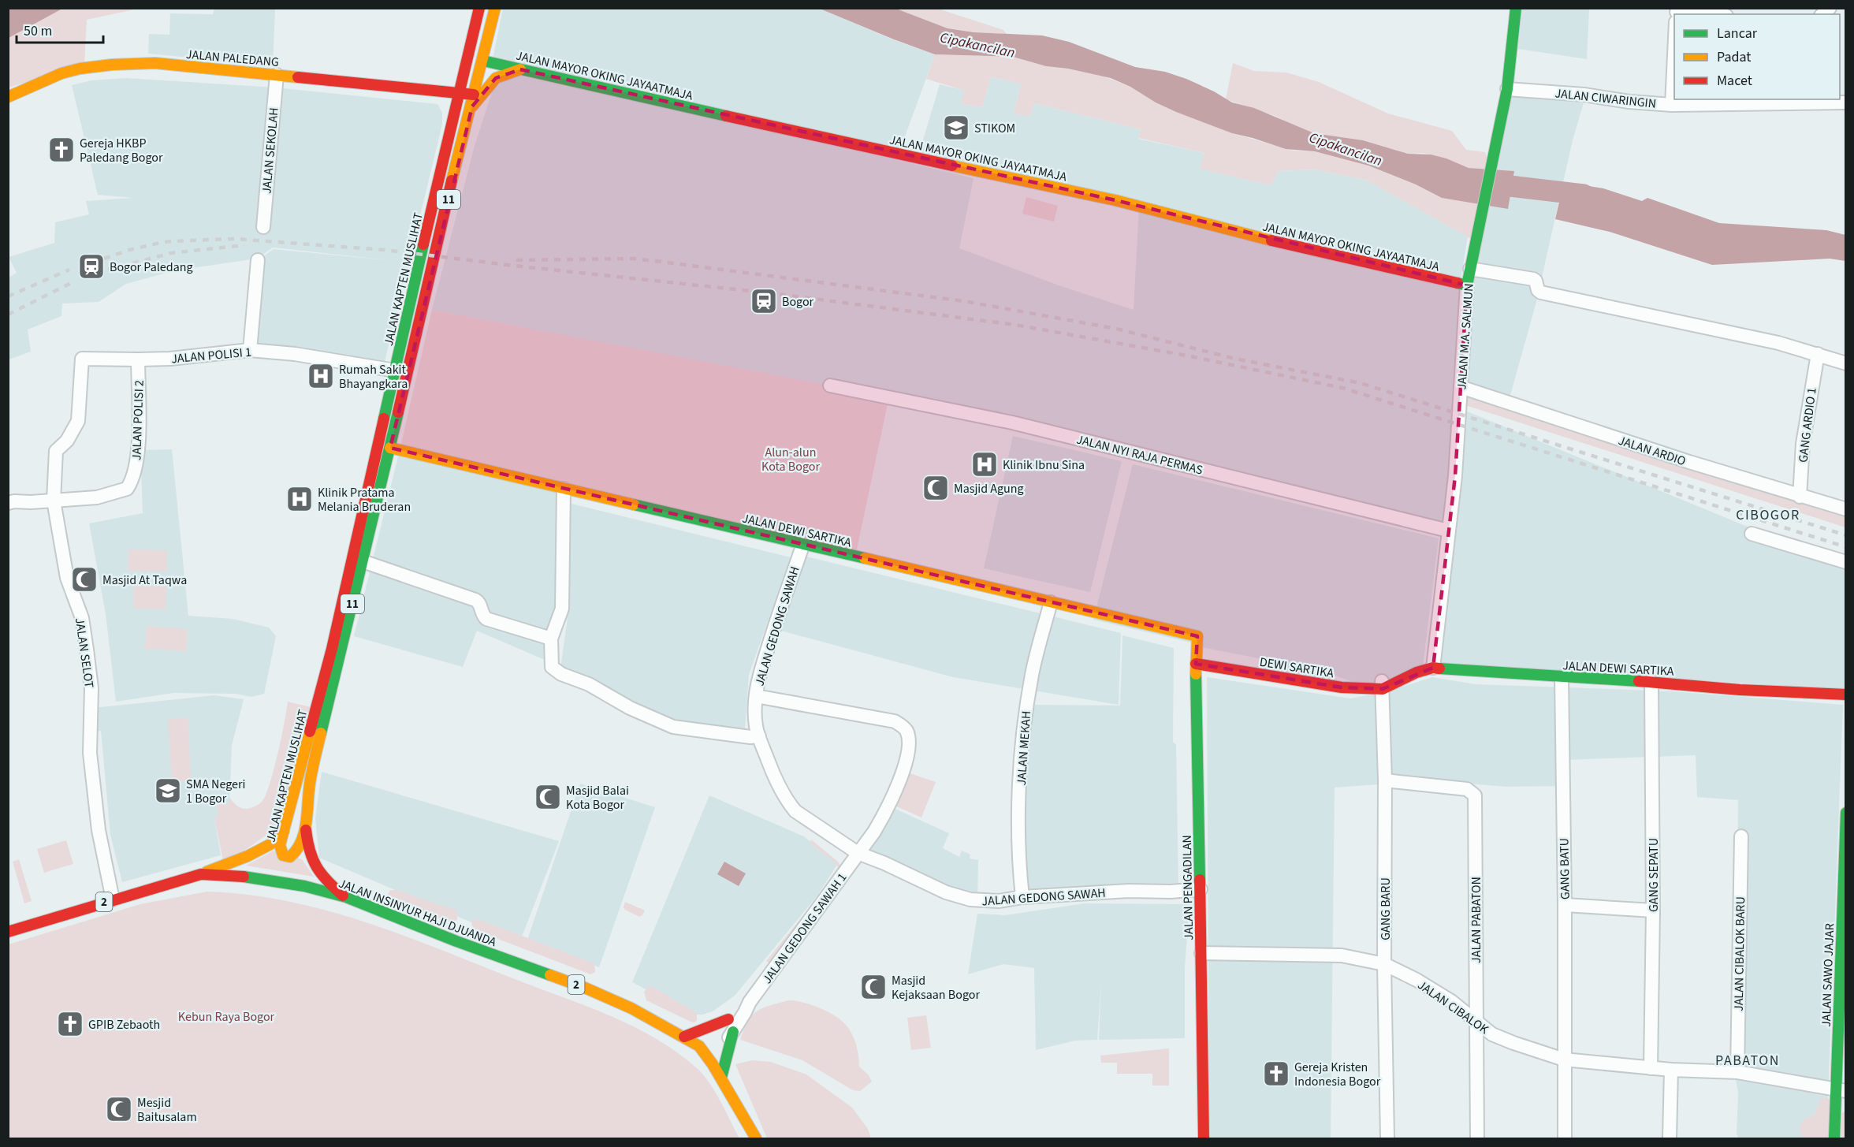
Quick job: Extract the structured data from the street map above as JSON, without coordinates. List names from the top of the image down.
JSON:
{
  "streets": {
    "street": [
      "JALAN PALEDANG",
      "JALAN MAYOR OKING JAYAATMAJA",
      "JALAN CIWARINGIN",
      "JALAN SEKOLAH",
      "11",
      "JALAN KAPTEN MUSLIHAT",
      "JALAN M.A. SALMUN",
      "JALAN POLISI 1",
      "JALAN POLISI 2",
      "GANG ARDIO 1",
      "JALAN ARDIO",
      "JALAN NYI RAJA PERMAS",
      "JALAN DEWI SARTIKA",
      "JALAN GEDONG SAWAH",
      "JALAN SELOT",
      "DEWI SARTIKA",
      "JALAN MEKAH",
      "GANG BATU",
      "GANG SEPATU",
      "JALAN PENGADILAN",
      "2",
      "GANG BARU",
      "JALAN INSINYUR HAJI DJUANDA",
      "JALAN PABATON",
      "JALAN GEDONG SAWAH 1",
      "JALAN CIBALOK BARU",
      "JALAN SAWO JAJAR",
      "JALAN CIBALOK"
    ]
  },
  "crossings": [
    ["JALAN PALEDANG", "JALAN SEKOLAH"],
    ["JALAN PALEDANG", "JALAN KAPTEN MUSLIHAT"],
    ["JALAN MAYOR OKING JAYAATMAJA", "JALAN KAPTEN MUSLIHAT"],
    ["JALAN MAYOR OKING JAYAATMAJA", "JALAN M.A. SALMUN"],
    ["JALAN CIWARINGIN", "JALAN M.A. SALMUN"],
    ["JALAN KAPTEN MUSLIHAT", "JALAN POLISI 1"],
    ["JALAN KAPTEN MUSLIHAT", "JALAN DEWI SARTIKA"],
    ["JALAN M.A. SALMUN", "JALAN ARDIO"],
    ["JALAN M.A. SALMUN", "JALAN NYI RAJA PERMAS"],
    ["JALAN M.A. SALMUN", "JALAN DEWI SARTIKA"],
    ["JALAN POLISI 1", "JALAN POLISI 2"],
    ["JALAN POLISI 1", "JALAN SELOT"],
    ["JALAN POLISI 2", "JALAN SELOT"],
    ["GANG ARDIO 1", "JALAN ARDIO"],
    ["JALAN DEWI SARTIKA", "JALAN GEDONG SAWAH"],
    ["JALAN DEWI SARTIKA", "DEWI SARTIKA"],
    ["JALAN DEWI SARTIKA", "JALAN MEKAH"],
    ["JALAN DEWI SARTIKA", "GANG BATU"],
    ["JALAN DEWI SARTIKA", "GANG SEPATU"],
    ["JALAN DEWI SARTIKA", "JALAN PENGADILAN"],
    ["JALAN DEWI SARTIKA", "GANG BARU"],
    ["JALAN GEDONG SAWAH", "JALAN MEKAH"],
    ["JALAN GEDONG SAWAH", "JALAN PENGADILAN"],
    ["JALAN GEDONG SAWAH", "JALAN GEDONG SAWAH 1"],
    ["JALAN SELOT", "JALAN INSINYUR HAJI DJUANDA"],
    ["DEWI SARTIKA", "JALAN PENGADILAN"],
    ["DEWI SARTIKA", "GANG BARU"],
    ["GANG BATU", "JALAN CIBALOK"],
    ["GANG SEPATU", "JALAN CIBALOK"],
    ["JALAN PENGADILAN", "JALAN CIBALOK"],
    ["GANG BARU", "JALAN PABATON"],
    ["GANG BARU", "JALAN CIBALOK"],
    ["JALAN INSINYUR HAJI DJUANDA", "JALAN GEDONG SAWAH 1"],
    ["JALAN PABATON", "JALAN CIBALOK"],
    ["JALAN CIBALOK BARU", "JALAN CIBALOK"],
    ["JALAN SAWO JAJAR", "JALAN CIBALOK"]
  ],
  "districts": ["CIBOGOR", "PABATON"],
  "water": ["Cipakancilan"],
  "parks": ["Alun-alun Kota Bogor", "Kebun Raya Bogor"],
  "places": {
    "school or university": ["STIKOM", "SMA Negeri 1 Bogor"],
    "church": ["Gereja HKBP Paledang Bogor", "GPIB Zebaoth", "Gereja Kristen Indonesia Bogor"],
    "station": ["Bogor Paledang", "Bogor"],
    "hospital": ["Rumah Sakit Bhayangkara", "Klinik Ibnu Sina", "Klinik Pratama Melania Bruderan"],
    "mosque": [
      "Masjid Agung",
      "Masjid At Taqwa",
      "Masjid Balai Kota Bogor",
      "Masjid Kejaksaan Bogor",
      "Mesjid Baitusalam"
    ]
  },
  "legend": ["Lancar", "Padat", "Macet"],
  "scale_bar": "50 m"
}
